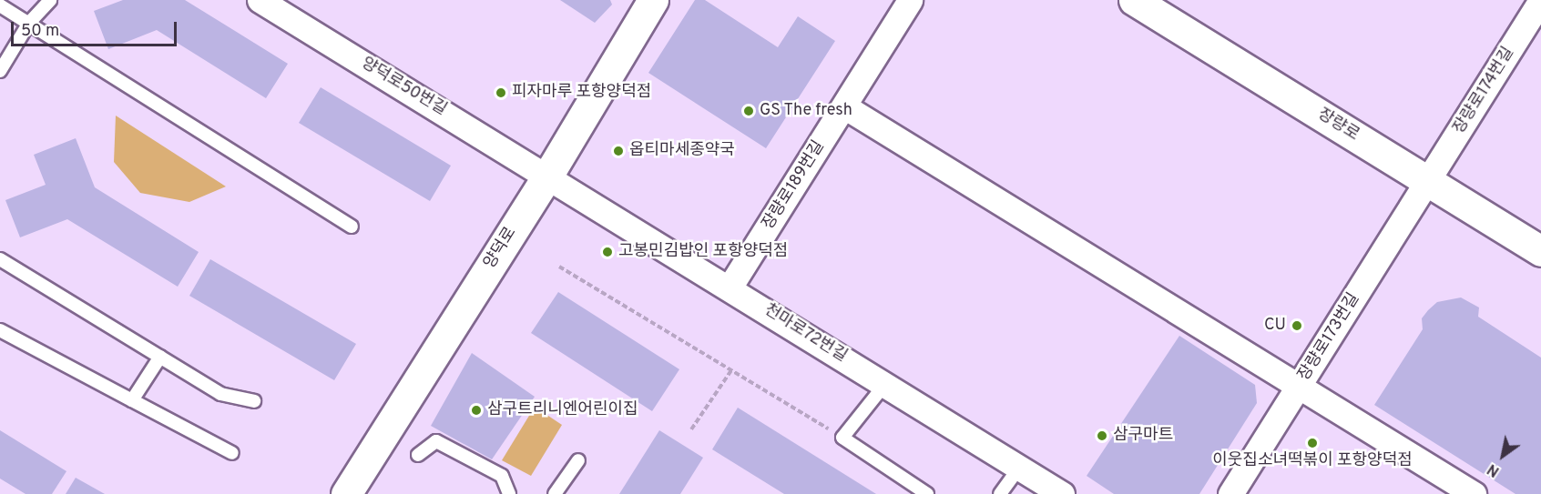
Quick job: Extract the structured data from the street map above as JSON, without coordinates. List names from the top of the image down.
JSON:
{
  "streets": {
    "street": [
      "양덕로50번길",
      "장량로174번길",
      "장량로",
      "장량로189번길",
      "양덕로",
      "천마로72번길",
      "장량로173번길"
    ]
  },
  "crossings": [
    ["양덕로50번길", "양덕로"],
    ["양덕로50번길", "천마로72번길"],
    ["장량로174번길", "장량로"],
    ["장량로174번길", "장량로173번길"],
    ["장량로", "장량로173번길"],
    ["장량로189번길", "천마로72번길"],
    ["양덕로", "천마로72번길"]
  ],
  "places": [
    "피자마루 포항양덕점",
    "GS The fresh",
    "옵티마세종약국",
    "고봉민김밥인 포항양덕점",
    "CU",
    "삼구트리니엔어린이집",
    "삼구마트",
    "이웃집소녀떡볶이 포항양덕점"
  ],
  "scale_bar": "50 m",
  "north": "bottom left"
}
